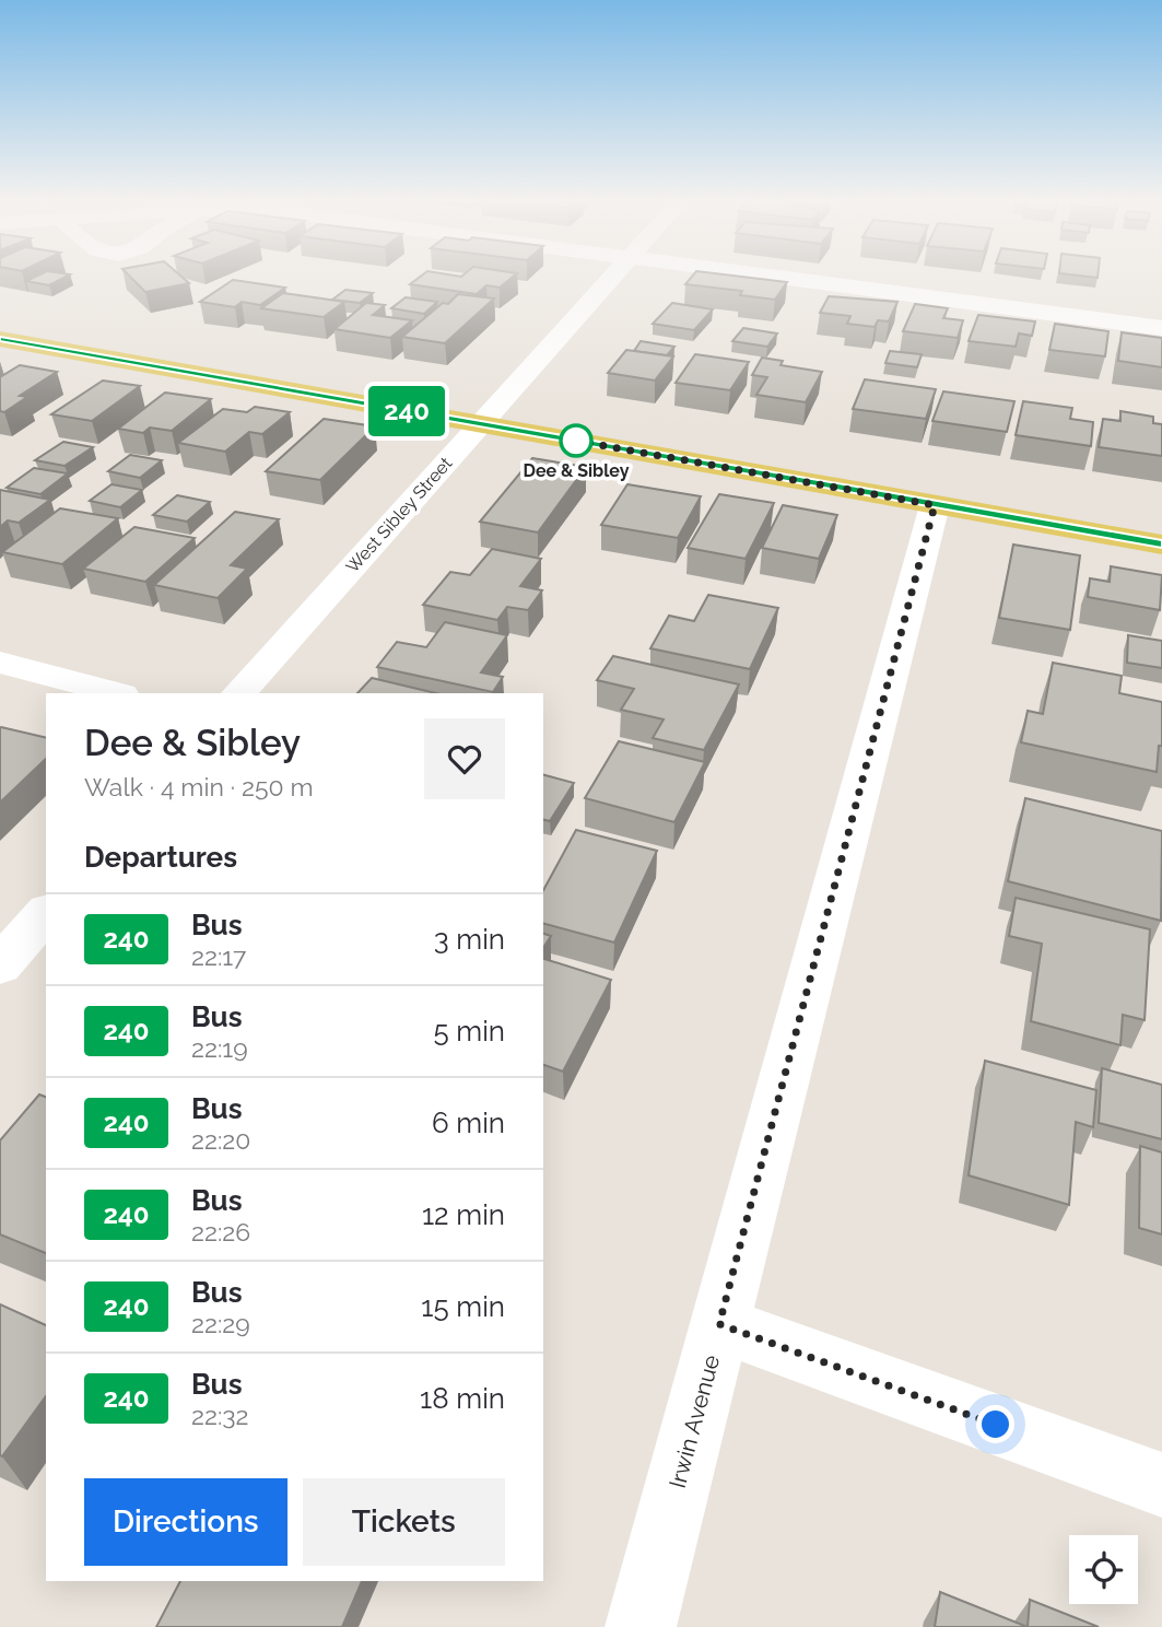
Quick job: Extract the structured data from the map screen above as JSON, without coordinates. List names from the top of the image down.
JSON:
{
  "streets": {
    "street": ["West Sibley Street", "Irwin Avenue"]
  },
  "places": ["Dee & Sibley"],
  "lines": ["bus line 240"],
  "page": {
    "on_map": "240",
    "heading": [
      ["Dee & Sibley", "Walk · 4 min · 250 m"],
      "Departures"
    ],
    "list": [
      {
        "mark": "240",
        "name": "Bus",
        "note": "22:17",
        "value": "3 min"
      },
      {
        "mark": "240",
        "name": "Bus",
        "note": "22:19",
        "value": "5 min"
      },
      {
        "mark": "240",
        "name": "Bus",
        "note": "22:20",
        "value": "6 min"
      },
      {
        "mark": "240",
        "name": "Bus",
        "note": "22:26",
        "value": "12 min"
      },
      {
        "mark": "240",
        "name": "Bus",
        "note": "22:29",
        "value": "15 min"
      },
      {
        "mark": "240",
        "name": "Bus",
        "note": "22:32",
        "value": "18 min"
      }
    ],
    "buttons": ["Directions", "Tickets"]
  }
}
